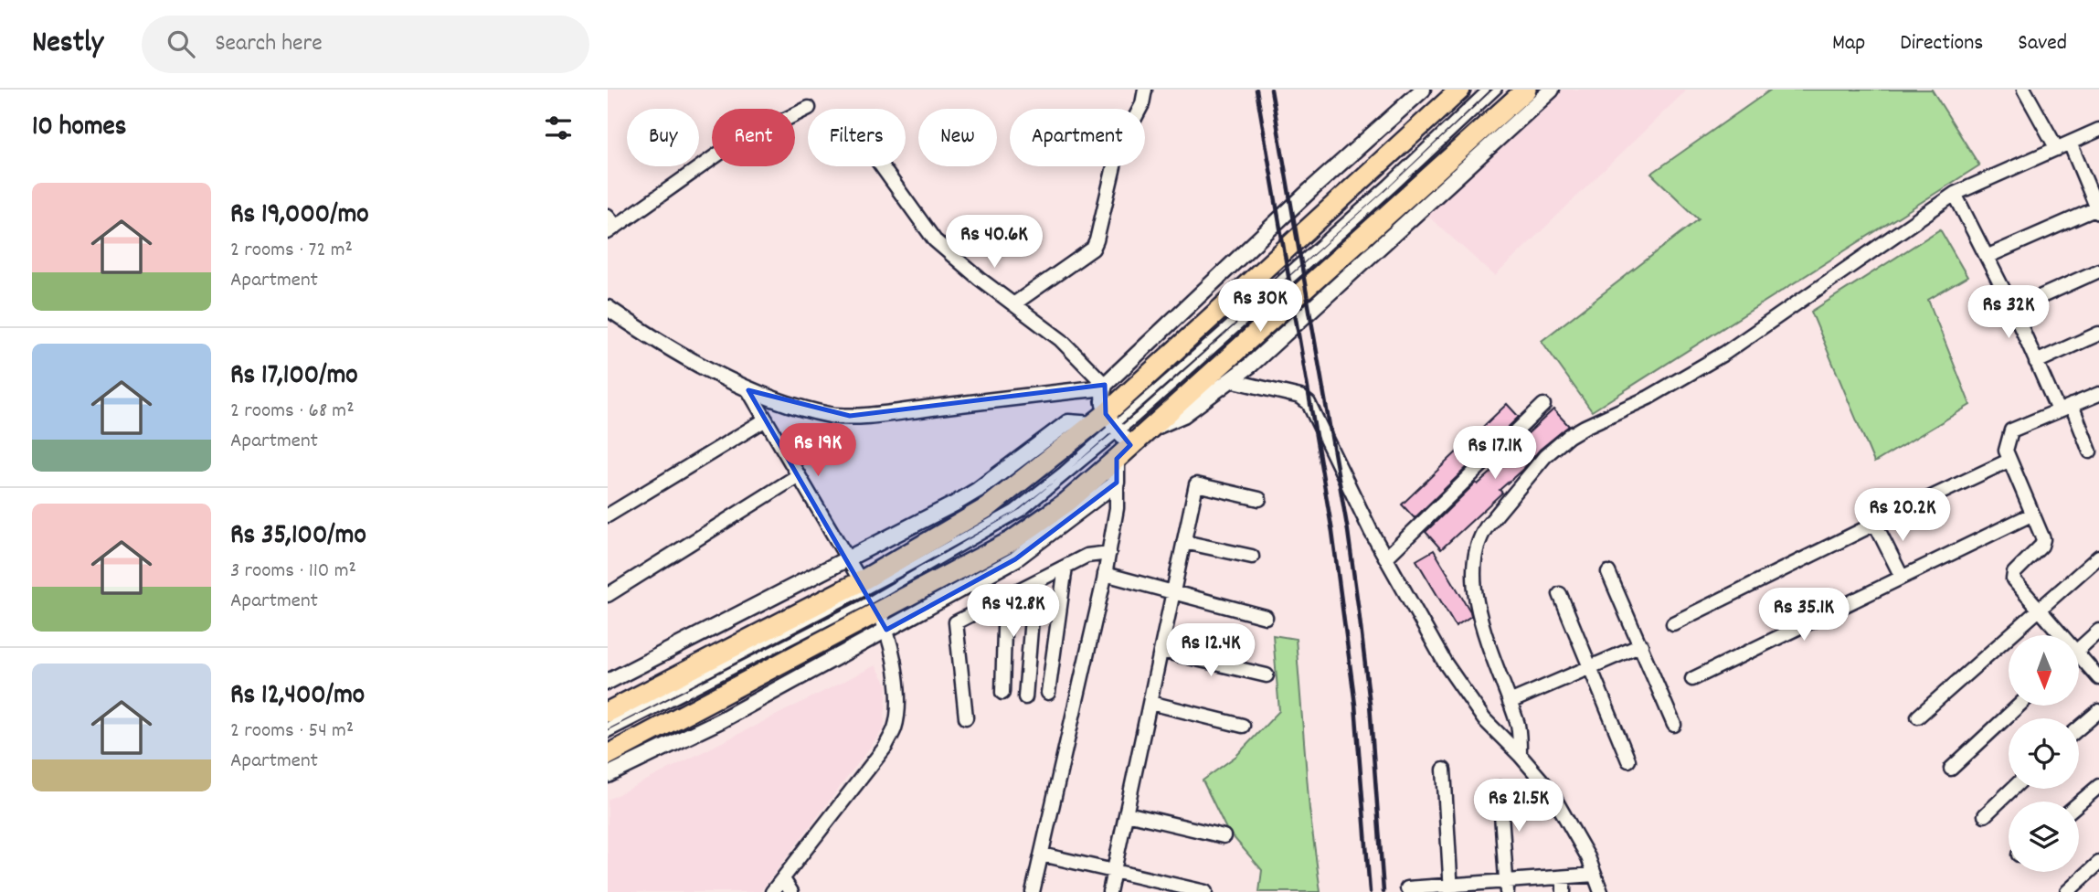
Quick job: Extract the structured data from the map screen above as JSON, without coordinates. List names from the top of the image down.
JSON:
{
  "north": "bottom",
  "page": {
    "header": "Nestly",
    "search": "Search here",
    "nav": ["Map", "Directions", "Saved"],
    "heading": "10 homes",
    "chip": [
      "Buy",
      "Rent",
      "Filters",
      "New",
      "Apartment"
    ],
    "list": [
      {
        "name": "Rs 19,000/mo",
        "note": "2 rooms · 72 m² · Apartment"
      },
      {
        "name": "Rs 17,100/mo",
        "note": "2 rooms · 68 m² · Apartment"
      },
      {
        "name": "Rs 35,100/mo",
        "note": "3 rooms · 110 m² · Apartment"
      },
      {
        "name": "Rs 12,400/mo",
        "note": "2 rooms · 54 m² · Apartment"
      }
    ],
    "price": [
      "Rs 40.6K",
      "Rs 30K",
      "Rs 32K",
      "Rs 19K",
      "Rs 17.1K",
      "Rs 20.2K",
      "Rs 42.8K",
      "Rs 35.1K",
      "Rs 12.4K",
      "Rs 21.5K"
    ]
  }
}
